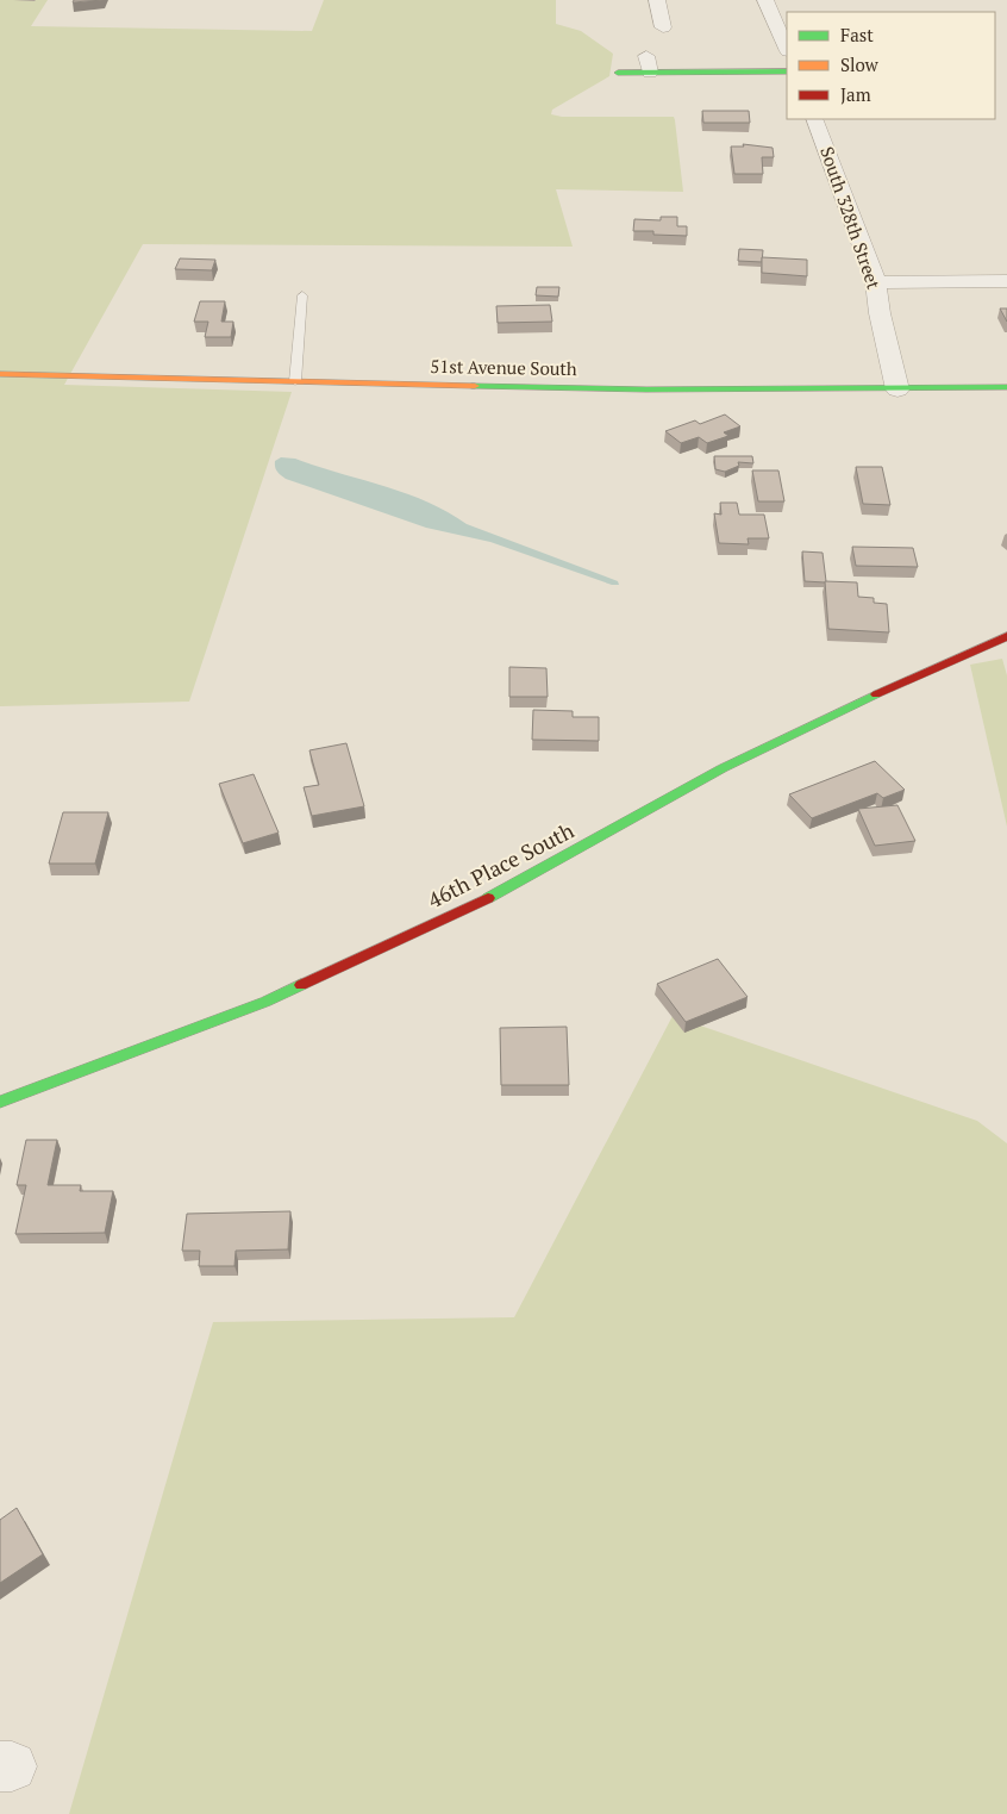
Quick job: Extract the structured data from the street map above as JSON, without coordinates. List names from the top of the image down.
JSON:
{
  "streets": {
    "street": ["South 328th Street", "51st Avenue South", "46th Place South"]
  },
  "crossings": [
    ["South 328th Street", "51st Avenue South"]
  ],
  "legend": ["Fast", "Slow", "Jam"]
}
